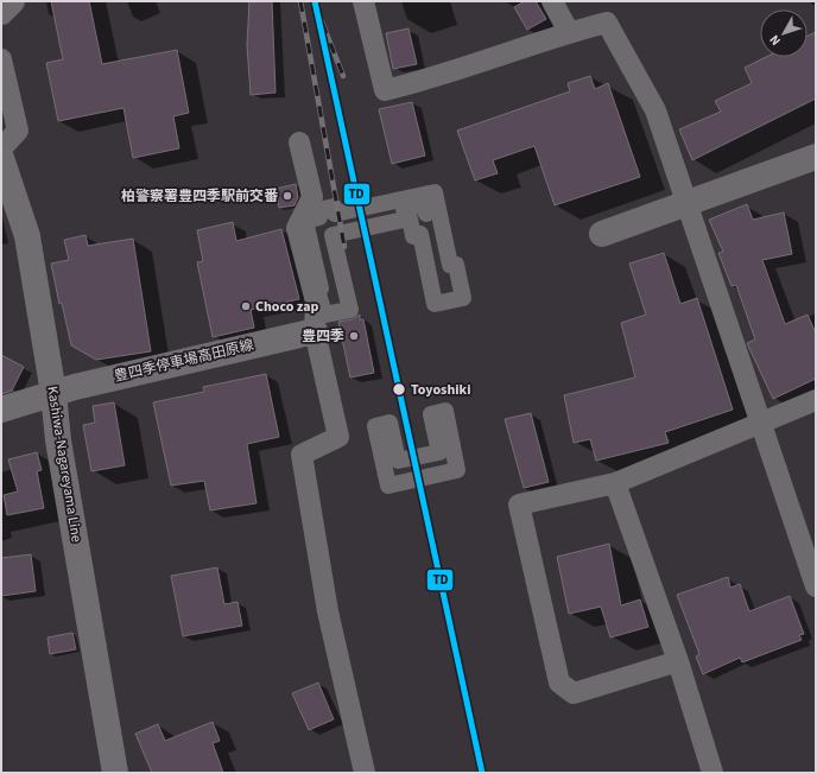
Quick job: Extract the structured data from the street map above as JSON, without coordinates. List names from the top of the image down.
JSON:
{
  "streets": {
    "main road": ["豊四季停車場高田原線", "Kashiwa-Nagareyama Line"]
  },
  "crossings": [
    ["豊四季停車場高田原線", "Kashiwa-Nagareyama Line"]
  ],
  "places": [
    "柏警察署豊四季駅前交番",
    "Choco zap",
    "豊四季",
    "Toyoshiki"
  ],
  "lines": ["transit line TD"],
  "north": "bottom left"
}
